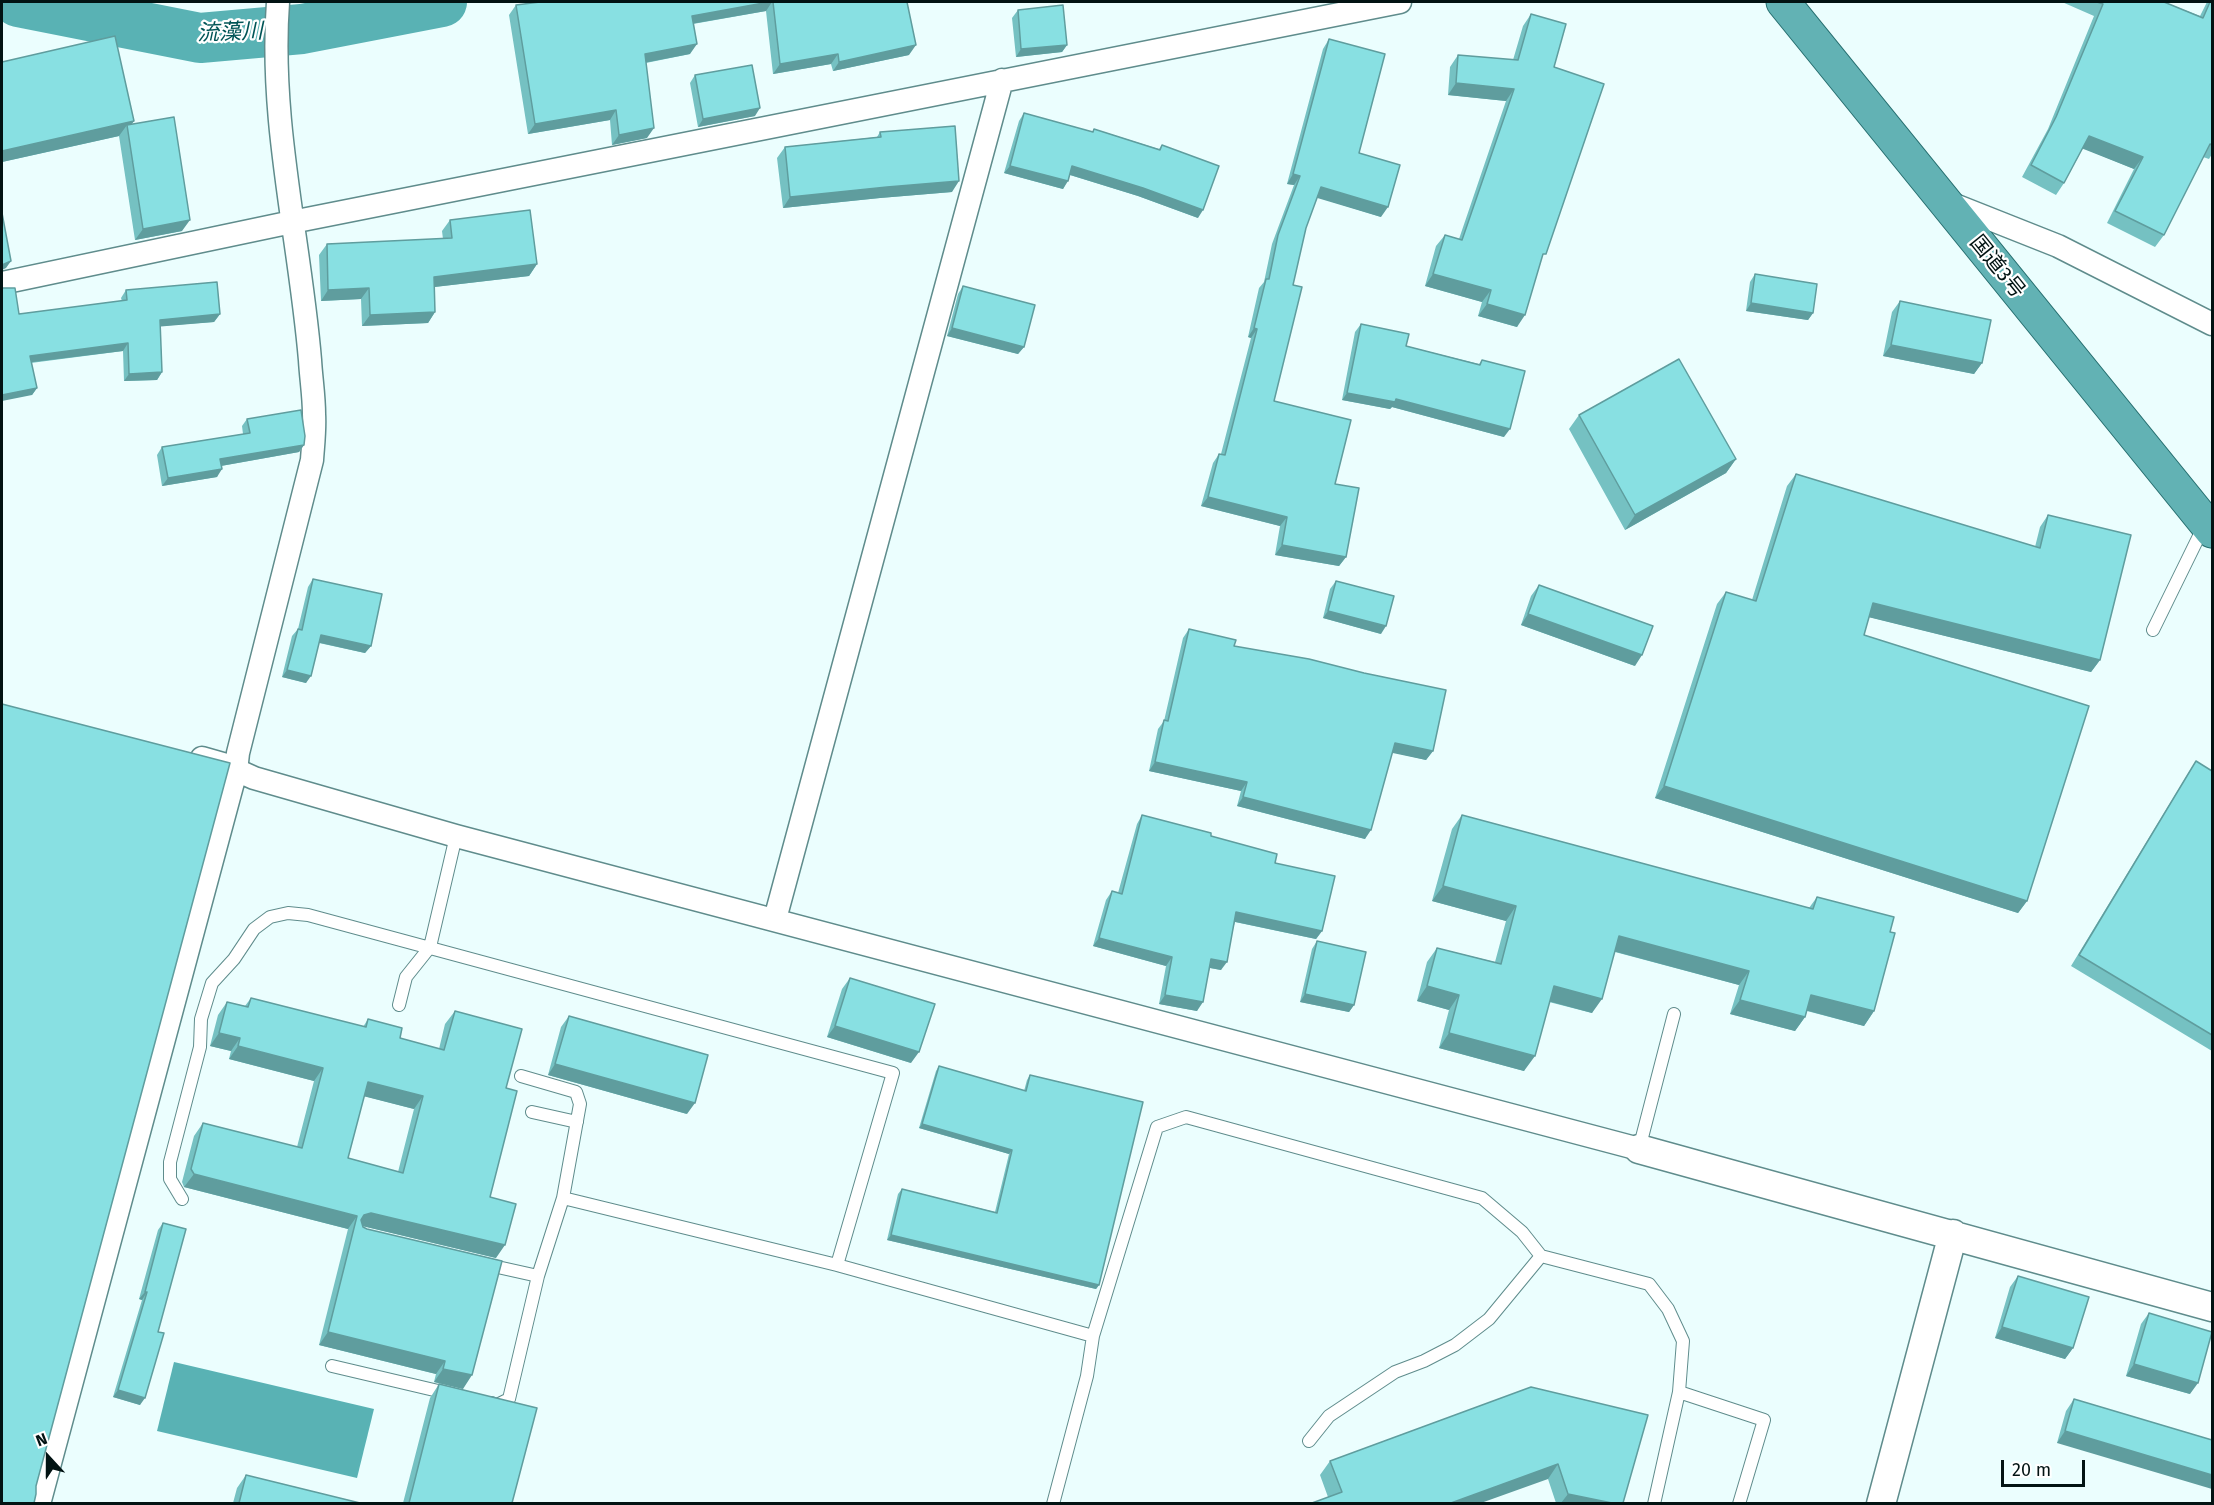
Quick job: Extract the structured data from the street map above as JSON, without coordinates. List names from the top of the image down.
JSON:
{
  "streets": {
    "highway": ["国道3号"]
  },
  "water": ["流藻川"],
  "scale_bar": "20 m",
  "north": "top"
}
